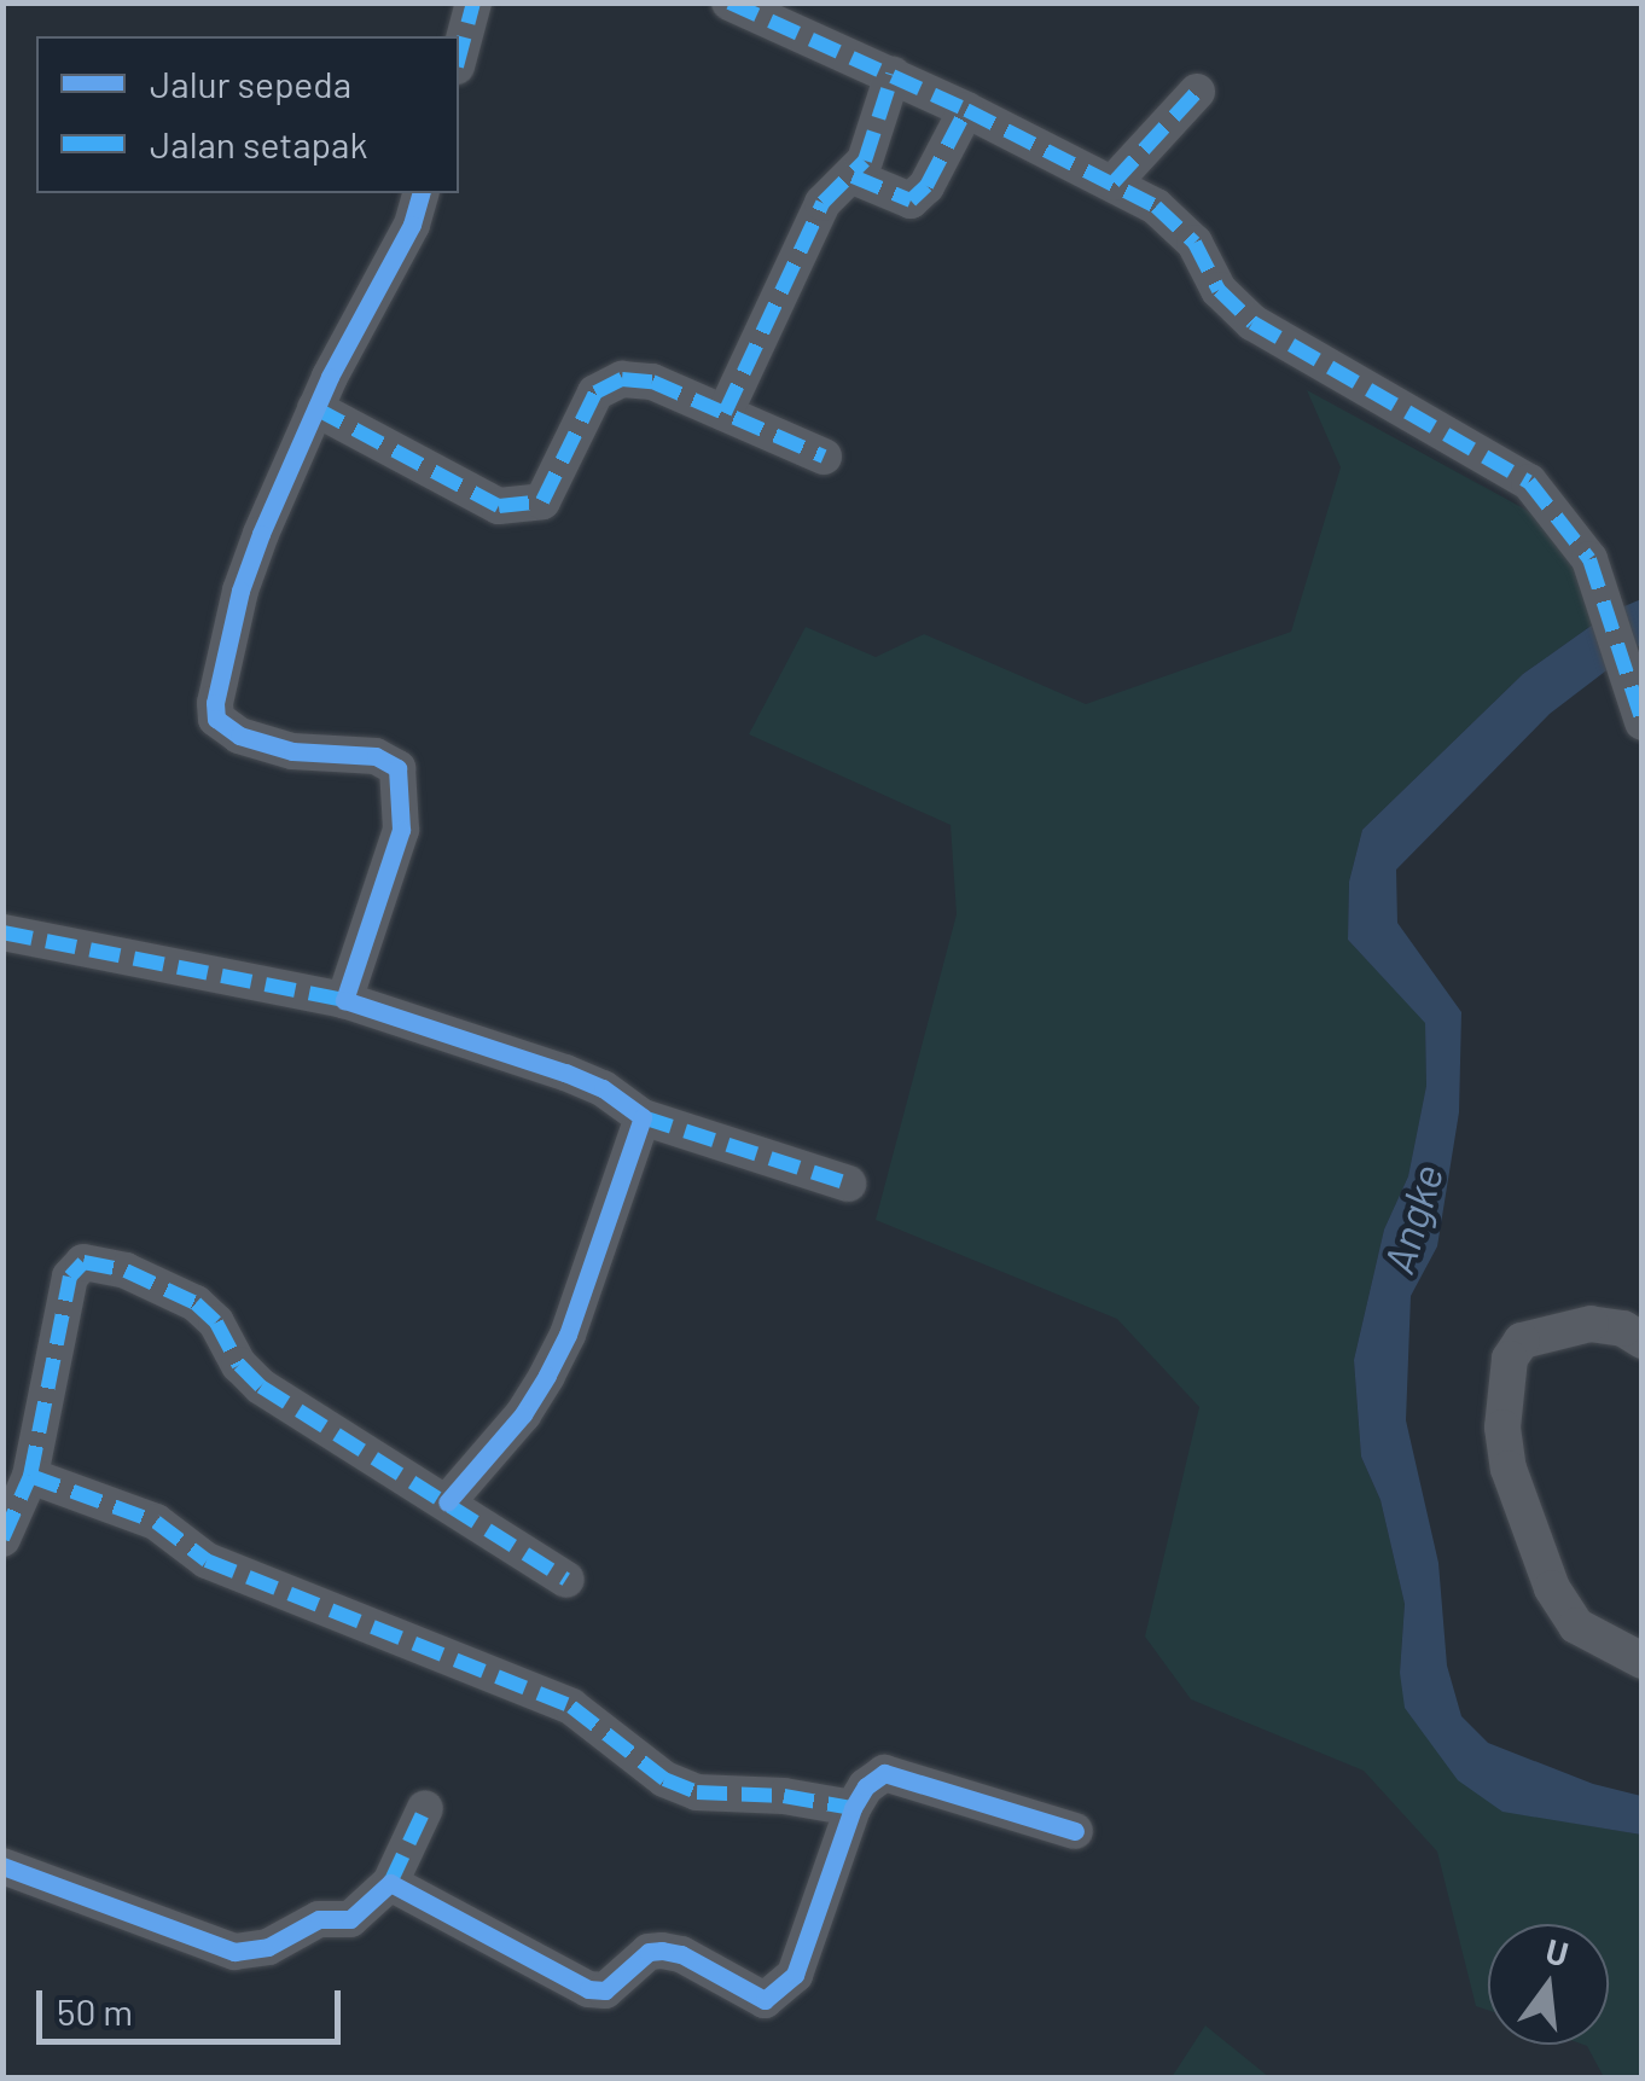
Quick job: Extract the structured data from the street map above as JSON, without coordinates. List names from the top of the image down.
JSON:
{
  "water": ["Angke"],
  "legend": ["Jalur sepeda", "Jalan setapak"],
  "scale_bar": "50 m",
  "north": "top"
}
